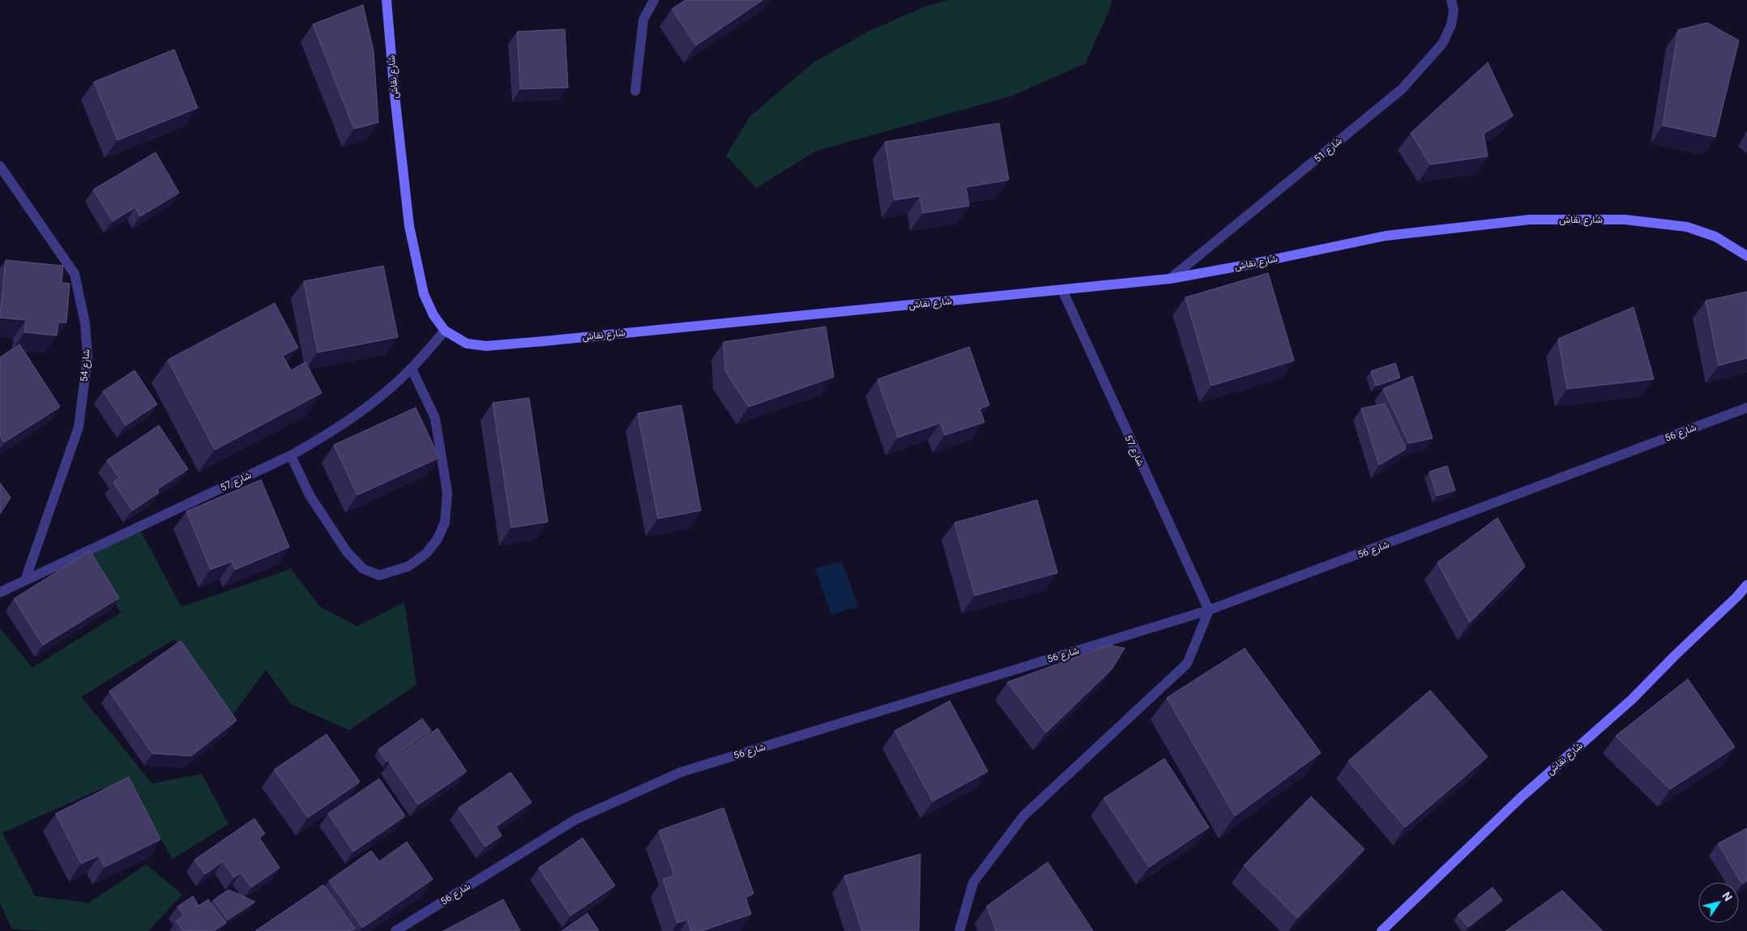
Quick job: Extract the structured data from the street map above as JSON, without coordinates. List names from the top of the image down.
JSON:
{
  "streets": {
    "street": [
      "شارع نقاش",
      "شارع 51",
      "شارع 54",
      "شارع 56",
      "شارع 57"
    ]
  },
  "crossings": [
    ["شارع نقاش", "شارع 51"],
    ["شارع نقاش", "شارع 57"],
    ["شارع 54", "شارع 57"],
    ["شارع 56", "شارع 57"]
  ],
  "north": "top right"
}
